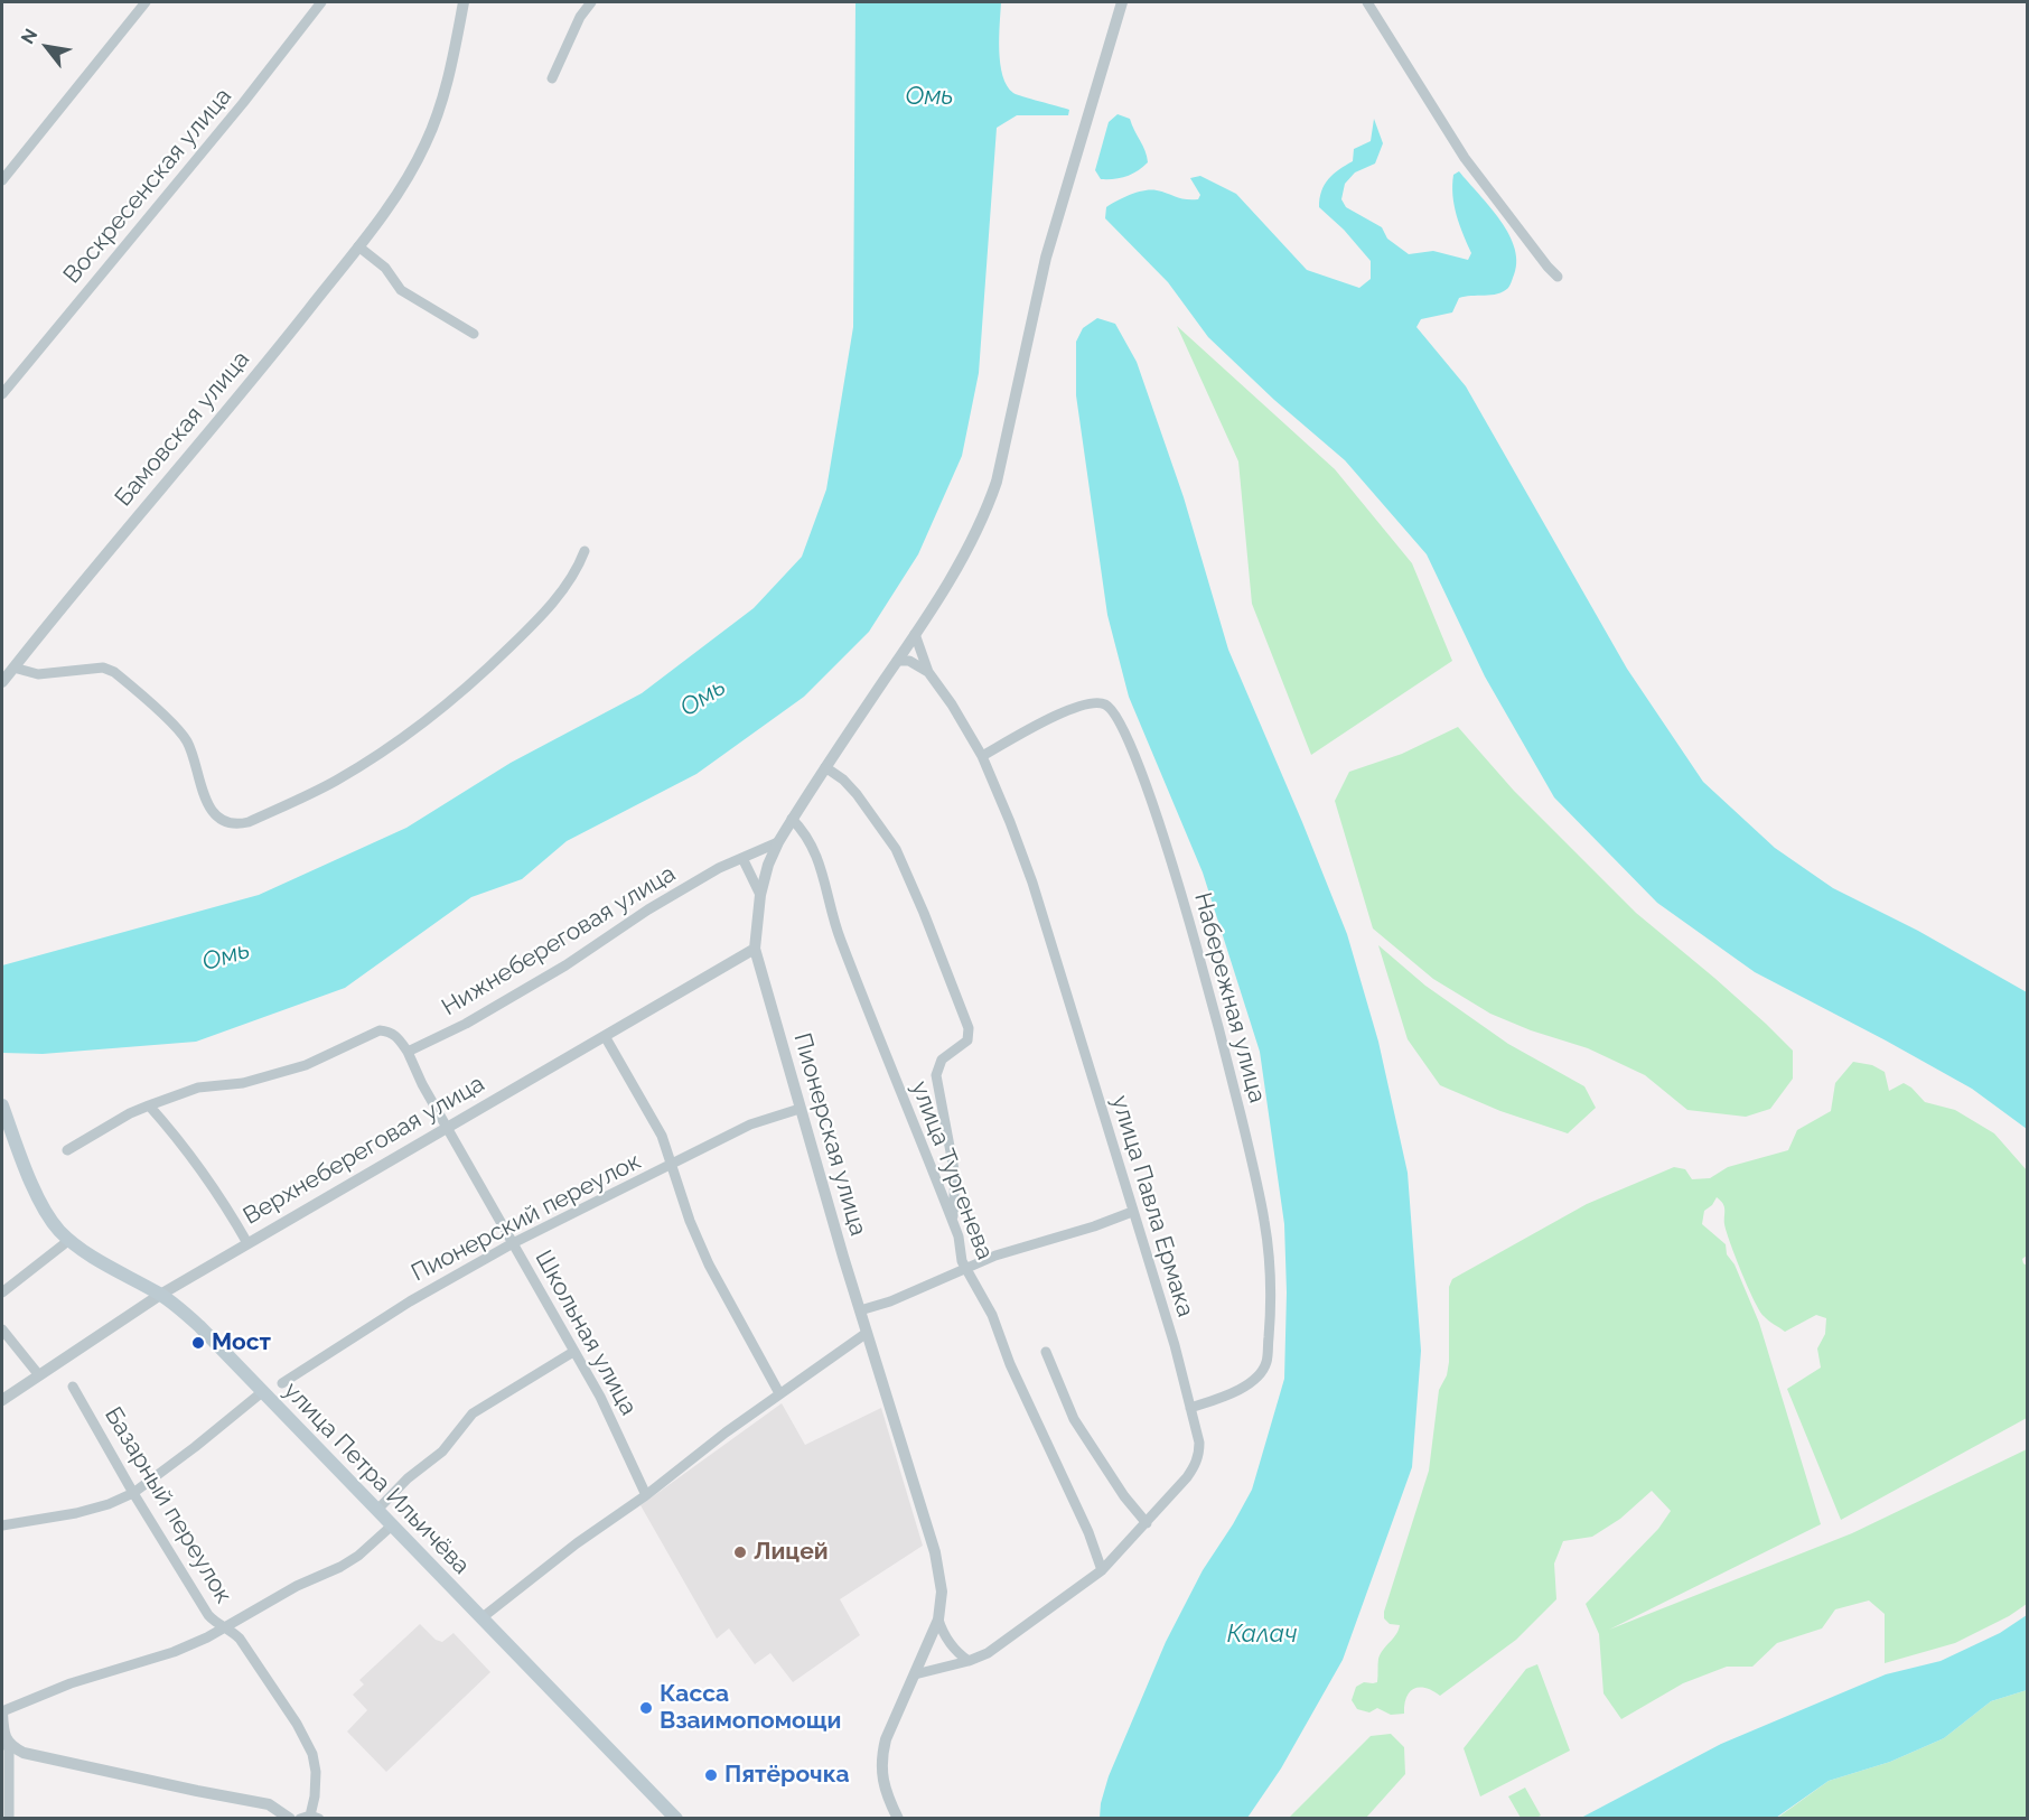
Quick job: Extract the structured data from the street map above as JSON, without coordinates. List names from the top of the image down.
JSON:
{
  "streets": {
    "main road": ["улица Петра Ильичёва"],
    "street": [
      "Воскресенская улица",
      "Бамовская улица",
      "Нижнебереговая улица",
      "Набережная улица",
      "Пионерская улица",
      "Верхнебереговая улица",
      "улица Тургенева",
      "улица Павла Ермака",
      "Пионерский переулок",
      "Школьная улица",
      "Базарный переулок"
    ]
  },
  "crossings": [
    ["Нижнебереговая улица", "Пионерская улица"],
    ["Нижнебереговая улица", "Школьная улица"],
    ["Набережная улица", "улица Павла Ермака"],
    ["Пионерская улица", "Верхнебереговая улица"],
    ["Пионерская улица", "улица Тургенева"],
    ["Пионерская улица", "улица Павла Ермака"],
    ["Пионерская улица", "Пионерский переулок"],
    ["Верхнебереговая улица", "Школьная улица"],
    ["Верхнебереговая улица", "улица Петра Ильичёва"],
    ["улица Тургенева", "улица Павла Ермака"],
    ["Пионерский переулок", "Школьная улица"]
  ],
  "water": ["Омь", "Калач"],
  "places": [
    "Мост",
    "Лицей",
    "Касса Взаимопомощи",
    "Пятёрочка"
  ],
  "north": "top left"
}
